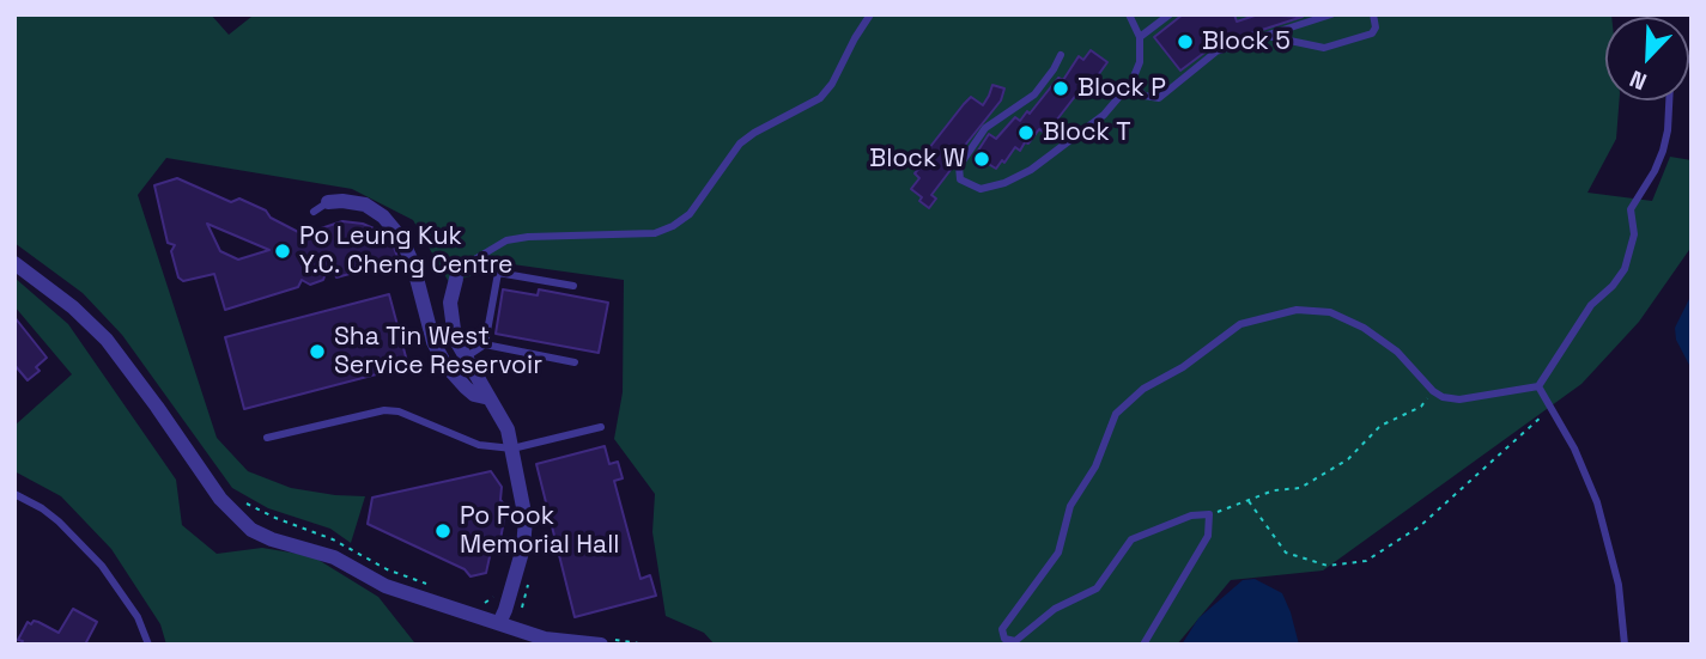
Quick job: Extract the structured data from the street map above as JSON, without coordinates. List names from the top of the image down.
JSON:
{
  "places": [
    "Block 5",
    "Block P",
    "Block T",
    "Block W",
    "Po Leung Kuk Y.C. Cheng Centre",
    "Sha Tin West Service Reservoir",
    "Po Fook Memorial Hall"
  ],
  "north": "bottom left"
}
